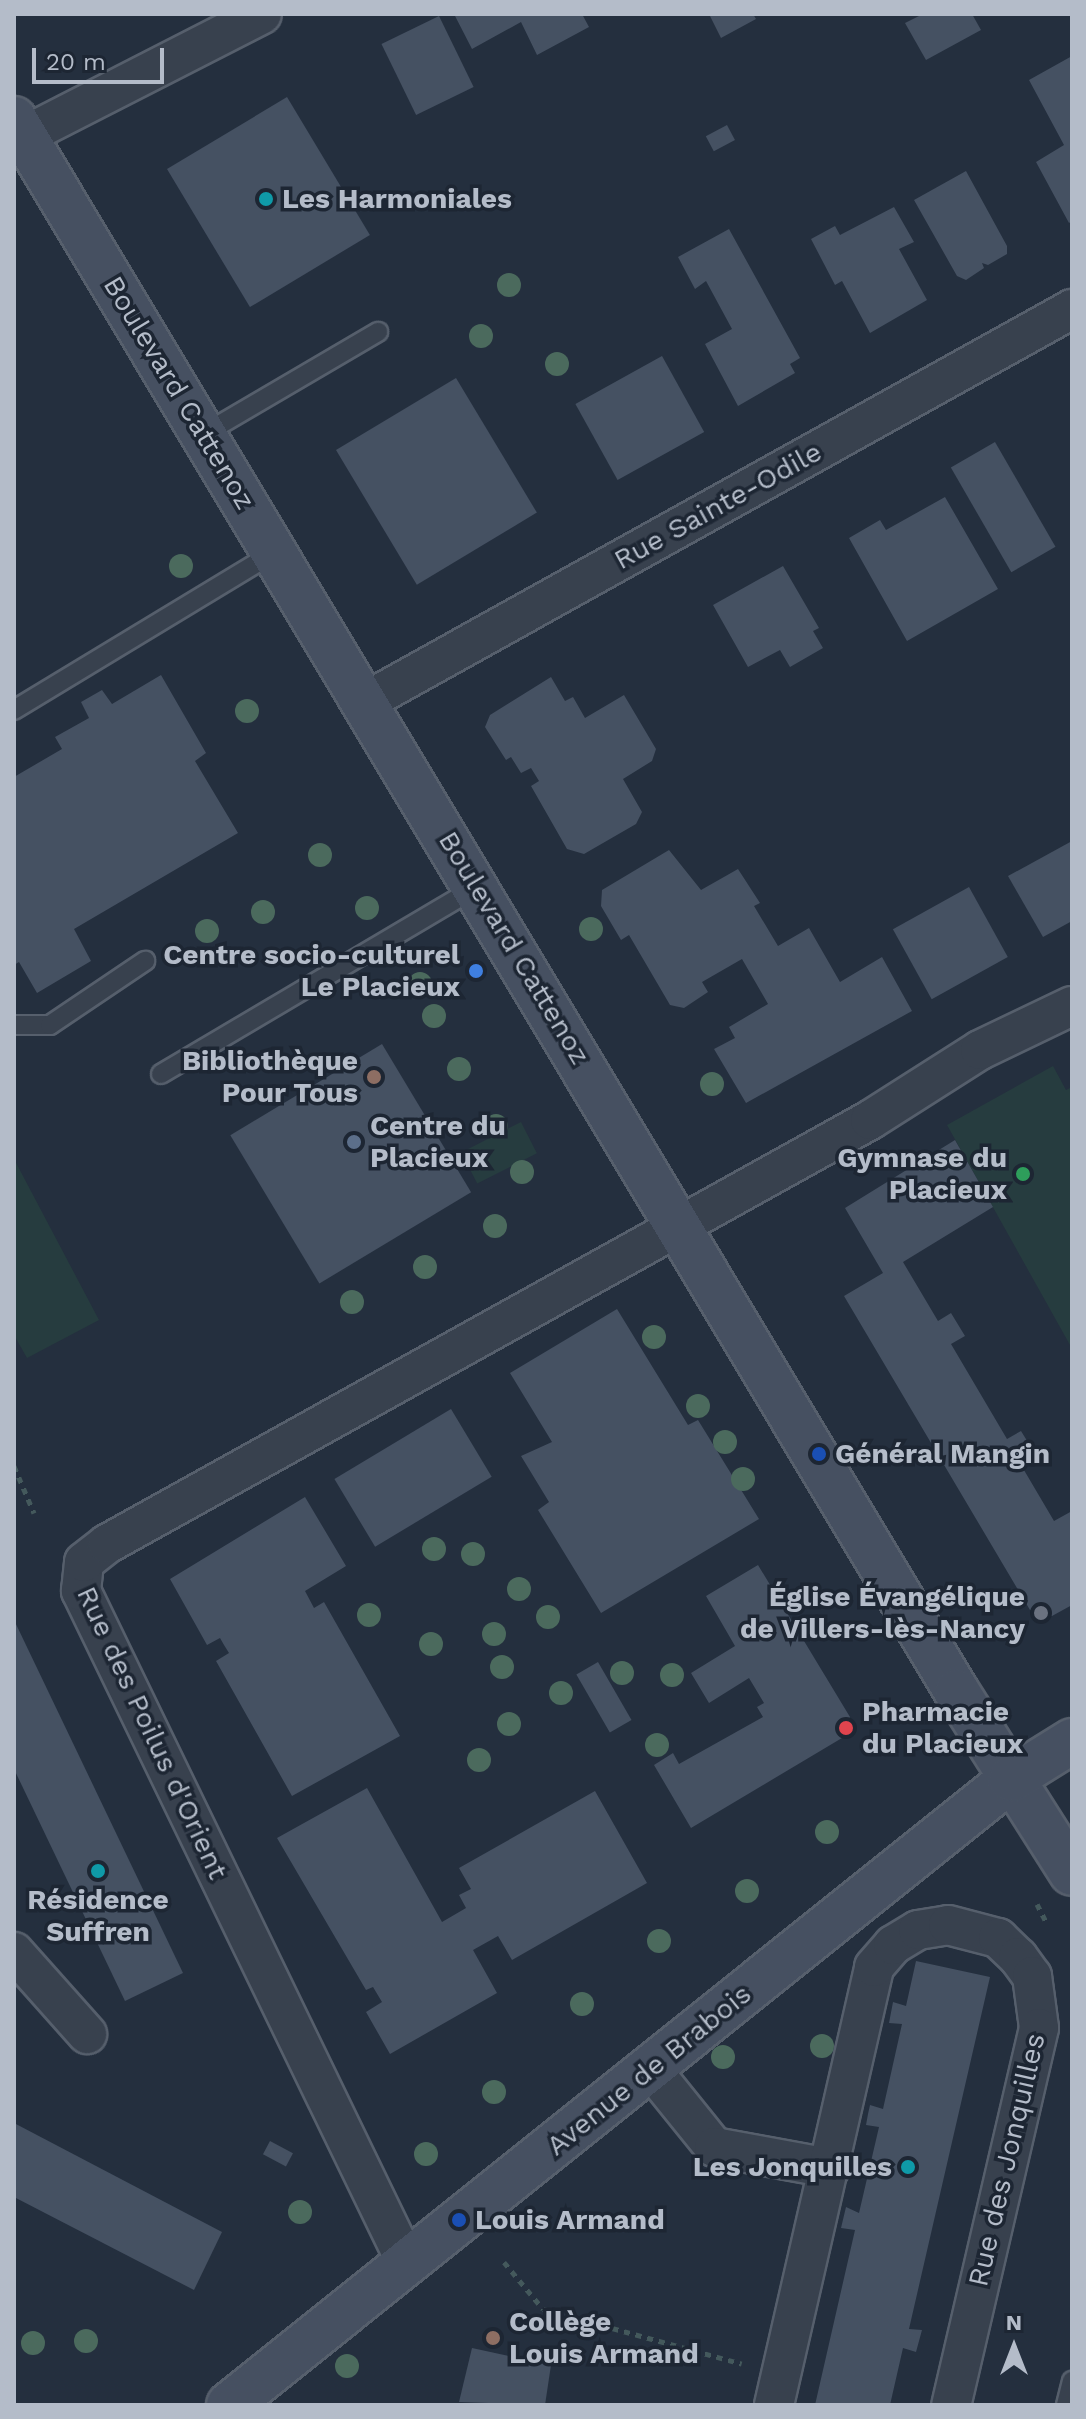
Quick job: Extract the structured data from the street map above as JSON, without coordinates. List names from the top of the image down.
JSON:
{
  "streets": {
    "street": [
      "Boulevard Cattenoz",
      "Rue Sainte-Odile",
      "Rue des Poilus d'Orient",
      "Avenue de Brabois",
      "Rue des Jonquilles"
    ]
  },
  "crossings": [
    ["Boulevard Cattenoz", "Rue Sainte-Odile"],
    ["Boulevard Cattenoz", "Rue des Poilus d'Orient"],
    ["Boulevard Cattenoz", "Avenue de Brabois"],
    ["Rue des Poilus d'Orient", "Avenue de Brabois"]
  ],
  "places": [
    "Les Harmoniales",
    "Centre socio-culturel Le Placieux",
    "Bibliothèque Pour Tous",
    "Centre du Placieux",
    "Gymnase du Placieux",
    "Général Mangin",
    "Église Évangélique de Villers-lès-Nancy",
    "Pharmacie du Placieux",
    "Résidence Suffren",
    "Les Jonquilles",
    "Louis Armand",
    "Collège Louis Armand"
  ],
  "scale_bar": "20 m",
  "north": "top"
}
